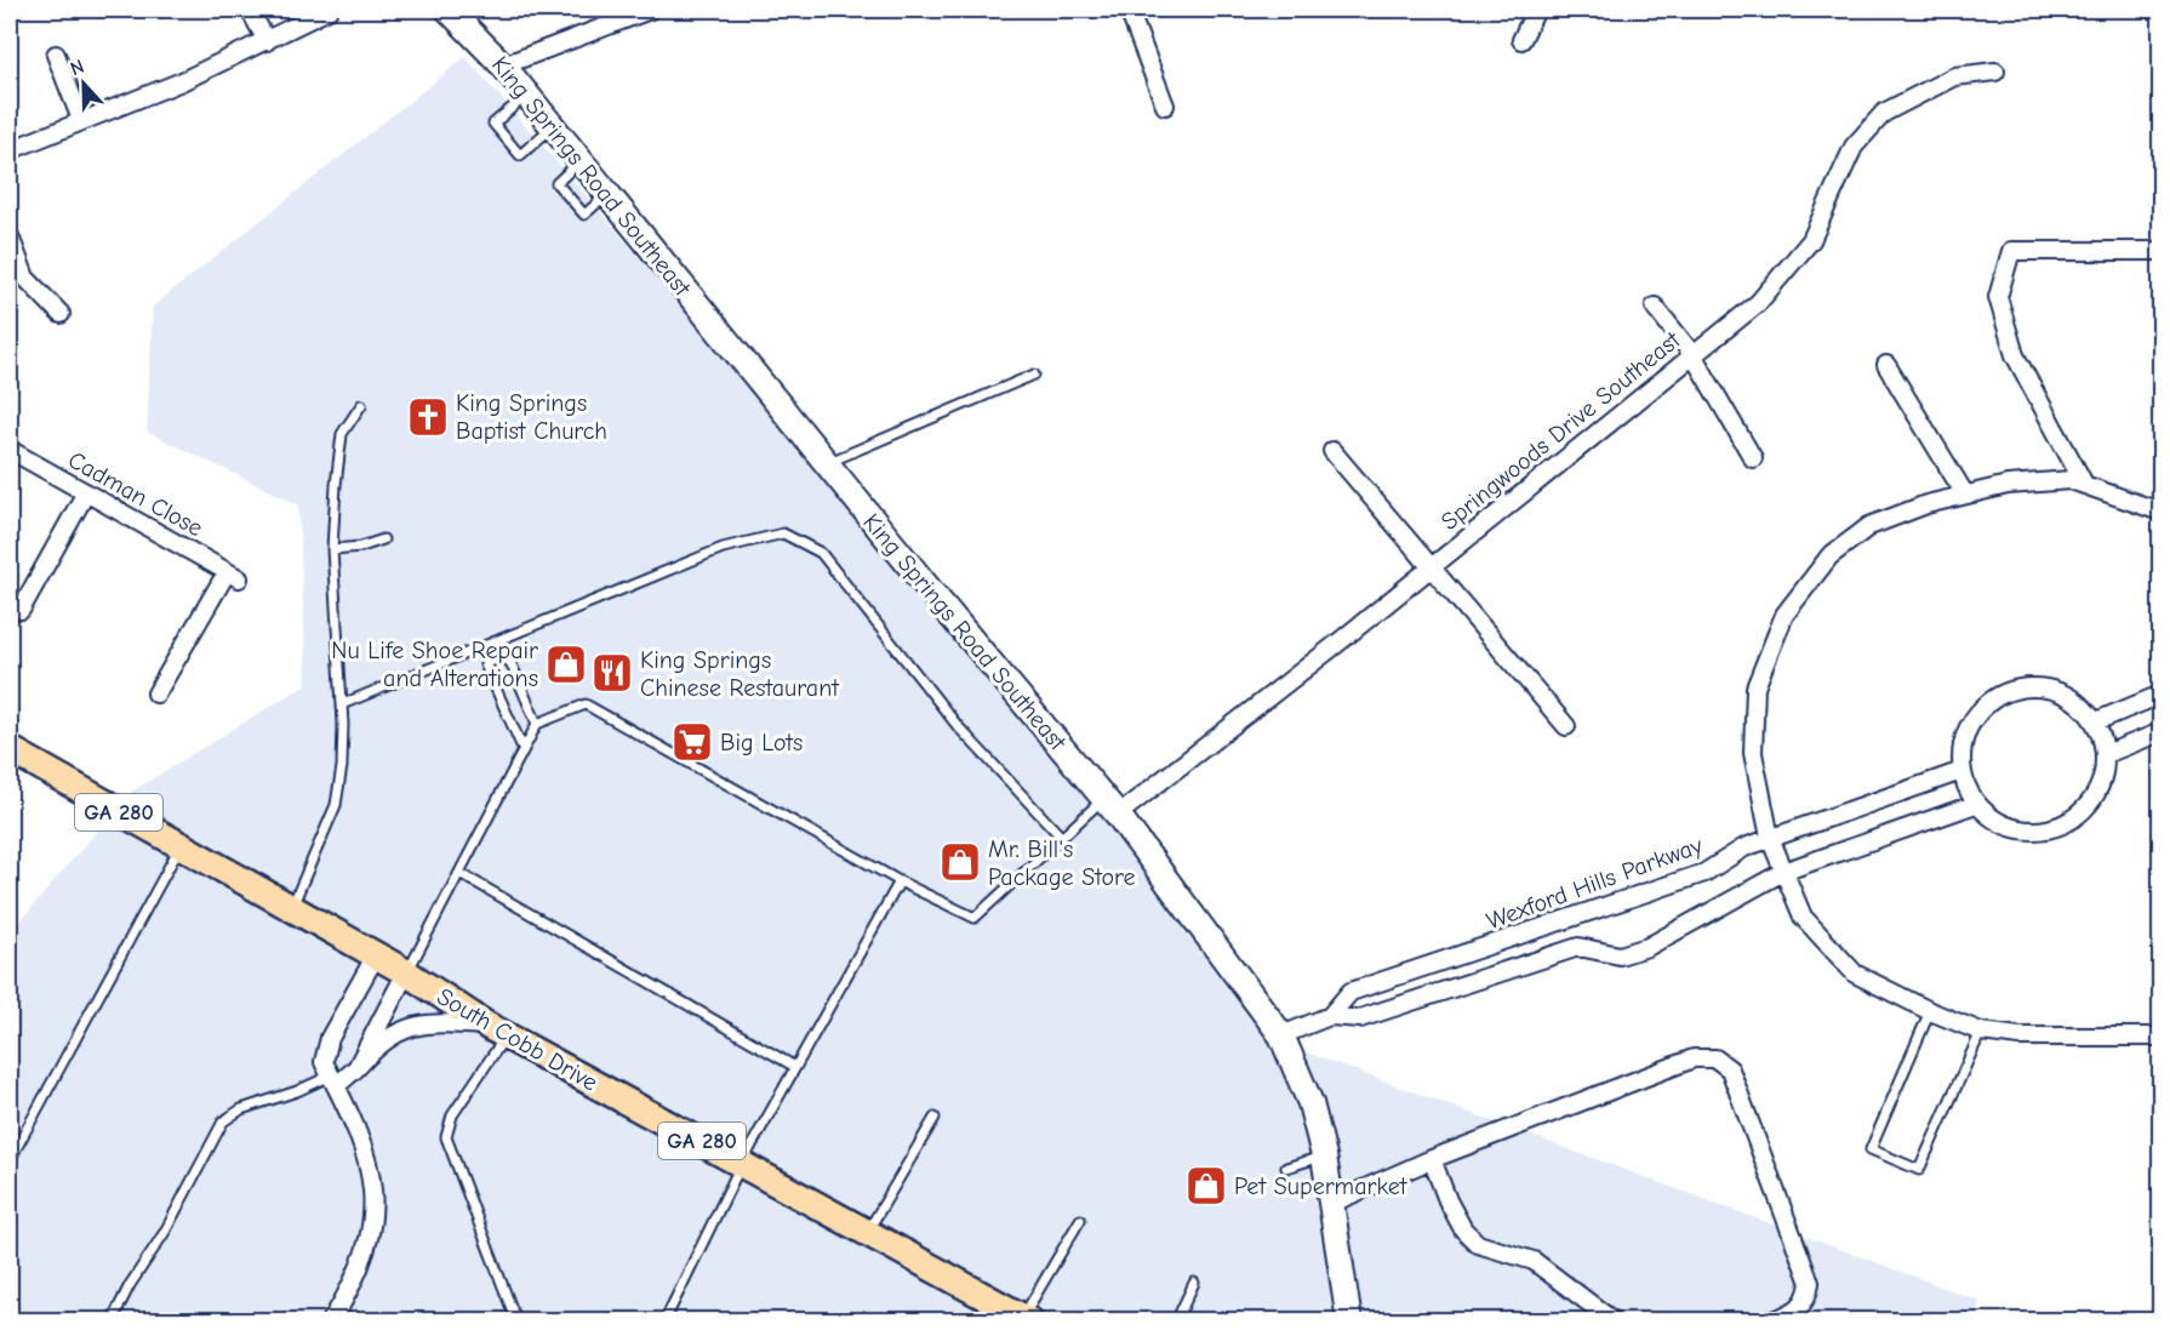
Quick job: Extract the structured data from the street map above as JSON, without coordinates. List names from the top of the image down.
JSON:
{
  "streets": {
    "main road": ["GA 280", "South Cobb Drive"],
    "street": [
      "King Springs Road Southeast",
      "Springwoods Drive Southeast",
      "Cadman Close",
      "Wexford Hills Parkway"
    ]
  },
  "crossings": [
    ["King Springs Road Southeast", "Springwoods Drive Southeast"],
    ["King Springs Road Southeast", "Wexford Hills Parkway"]
  ],
  "places": {
    "church": ["King Springs Baptist Church"],
    "shop": ["Nu Life Shoe Repair and Alterations", "Mr. Bill's Package Store", "Pet Supermarket"],
    "restaurant": ["King Springs Chinese Restaurant"],
    "supermarket": ["Big Lots"]
  },
  "north": "top"
}
